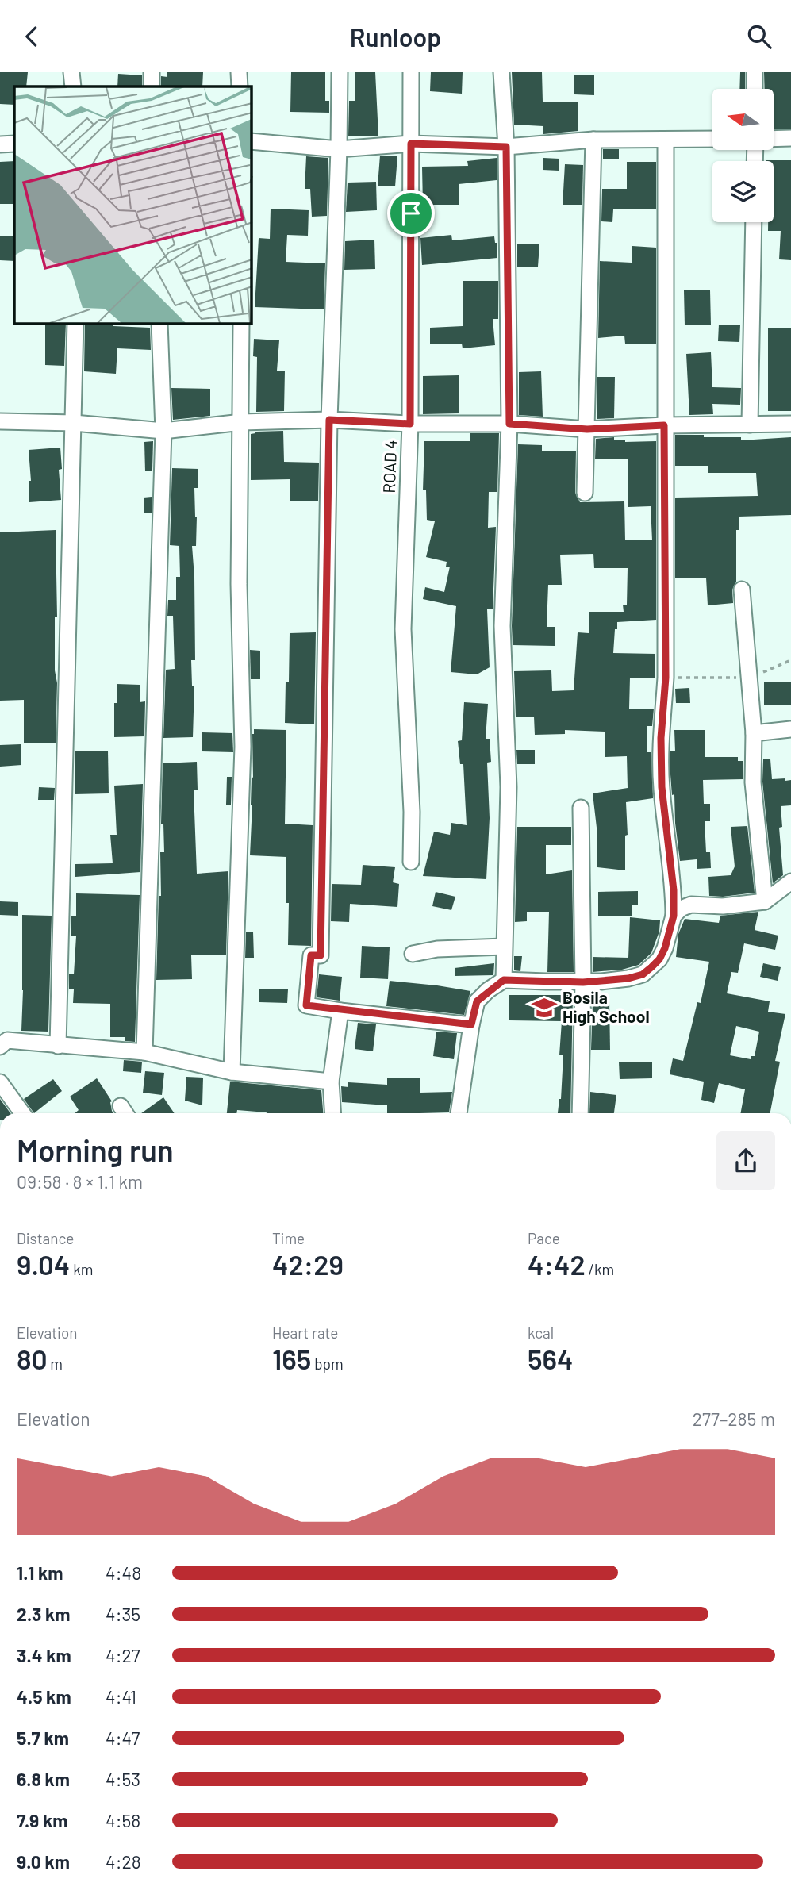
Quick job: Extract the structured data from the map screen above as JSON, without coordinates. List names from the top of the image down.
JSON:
{
  "streets": {
    "street": ["ROAD 4"]
  },
  "places": {
    "school or university": ["Bosila High School"]
  },
  "north": "left",
  "page": {
    "header": "Runloop",
    "heading": ["Morning run", "09:58 · 8 × 1.1 km"],
    "stats": [
      ["Distance", "9.04 km"],
      ["Time", "42:29"],
      ["Pace", "4:42 /km"],
      ["Elevation", "80 m"],
      ["Heart rate", "165 bpm"],
      ["kcal", "564"]
    ],
    "chart": ["Elevation", "277–285 m"],
    "list": [
      {
        "name": "1.1 km",
        "note": "4:48"
      },
      {
        "name": "2.3 km",
        "note": "4:35"
      },
      {
        "name": "3.4 km",
        "note": "4:27"
      },
      {
        "name": "4.5 km",
        "note": "4:41"
      },
      {
        "name": "5.7 km",
        "note": "4:47"
      },
      {
        "name": "6.8 km",
        "note": "4:53"
      },
      {
        "name": "7.9 km",
        "note": "4:58"
      },
      {
        "name": "9.0 km",
        "note": "4:28"
      }
    ]
  }
}
